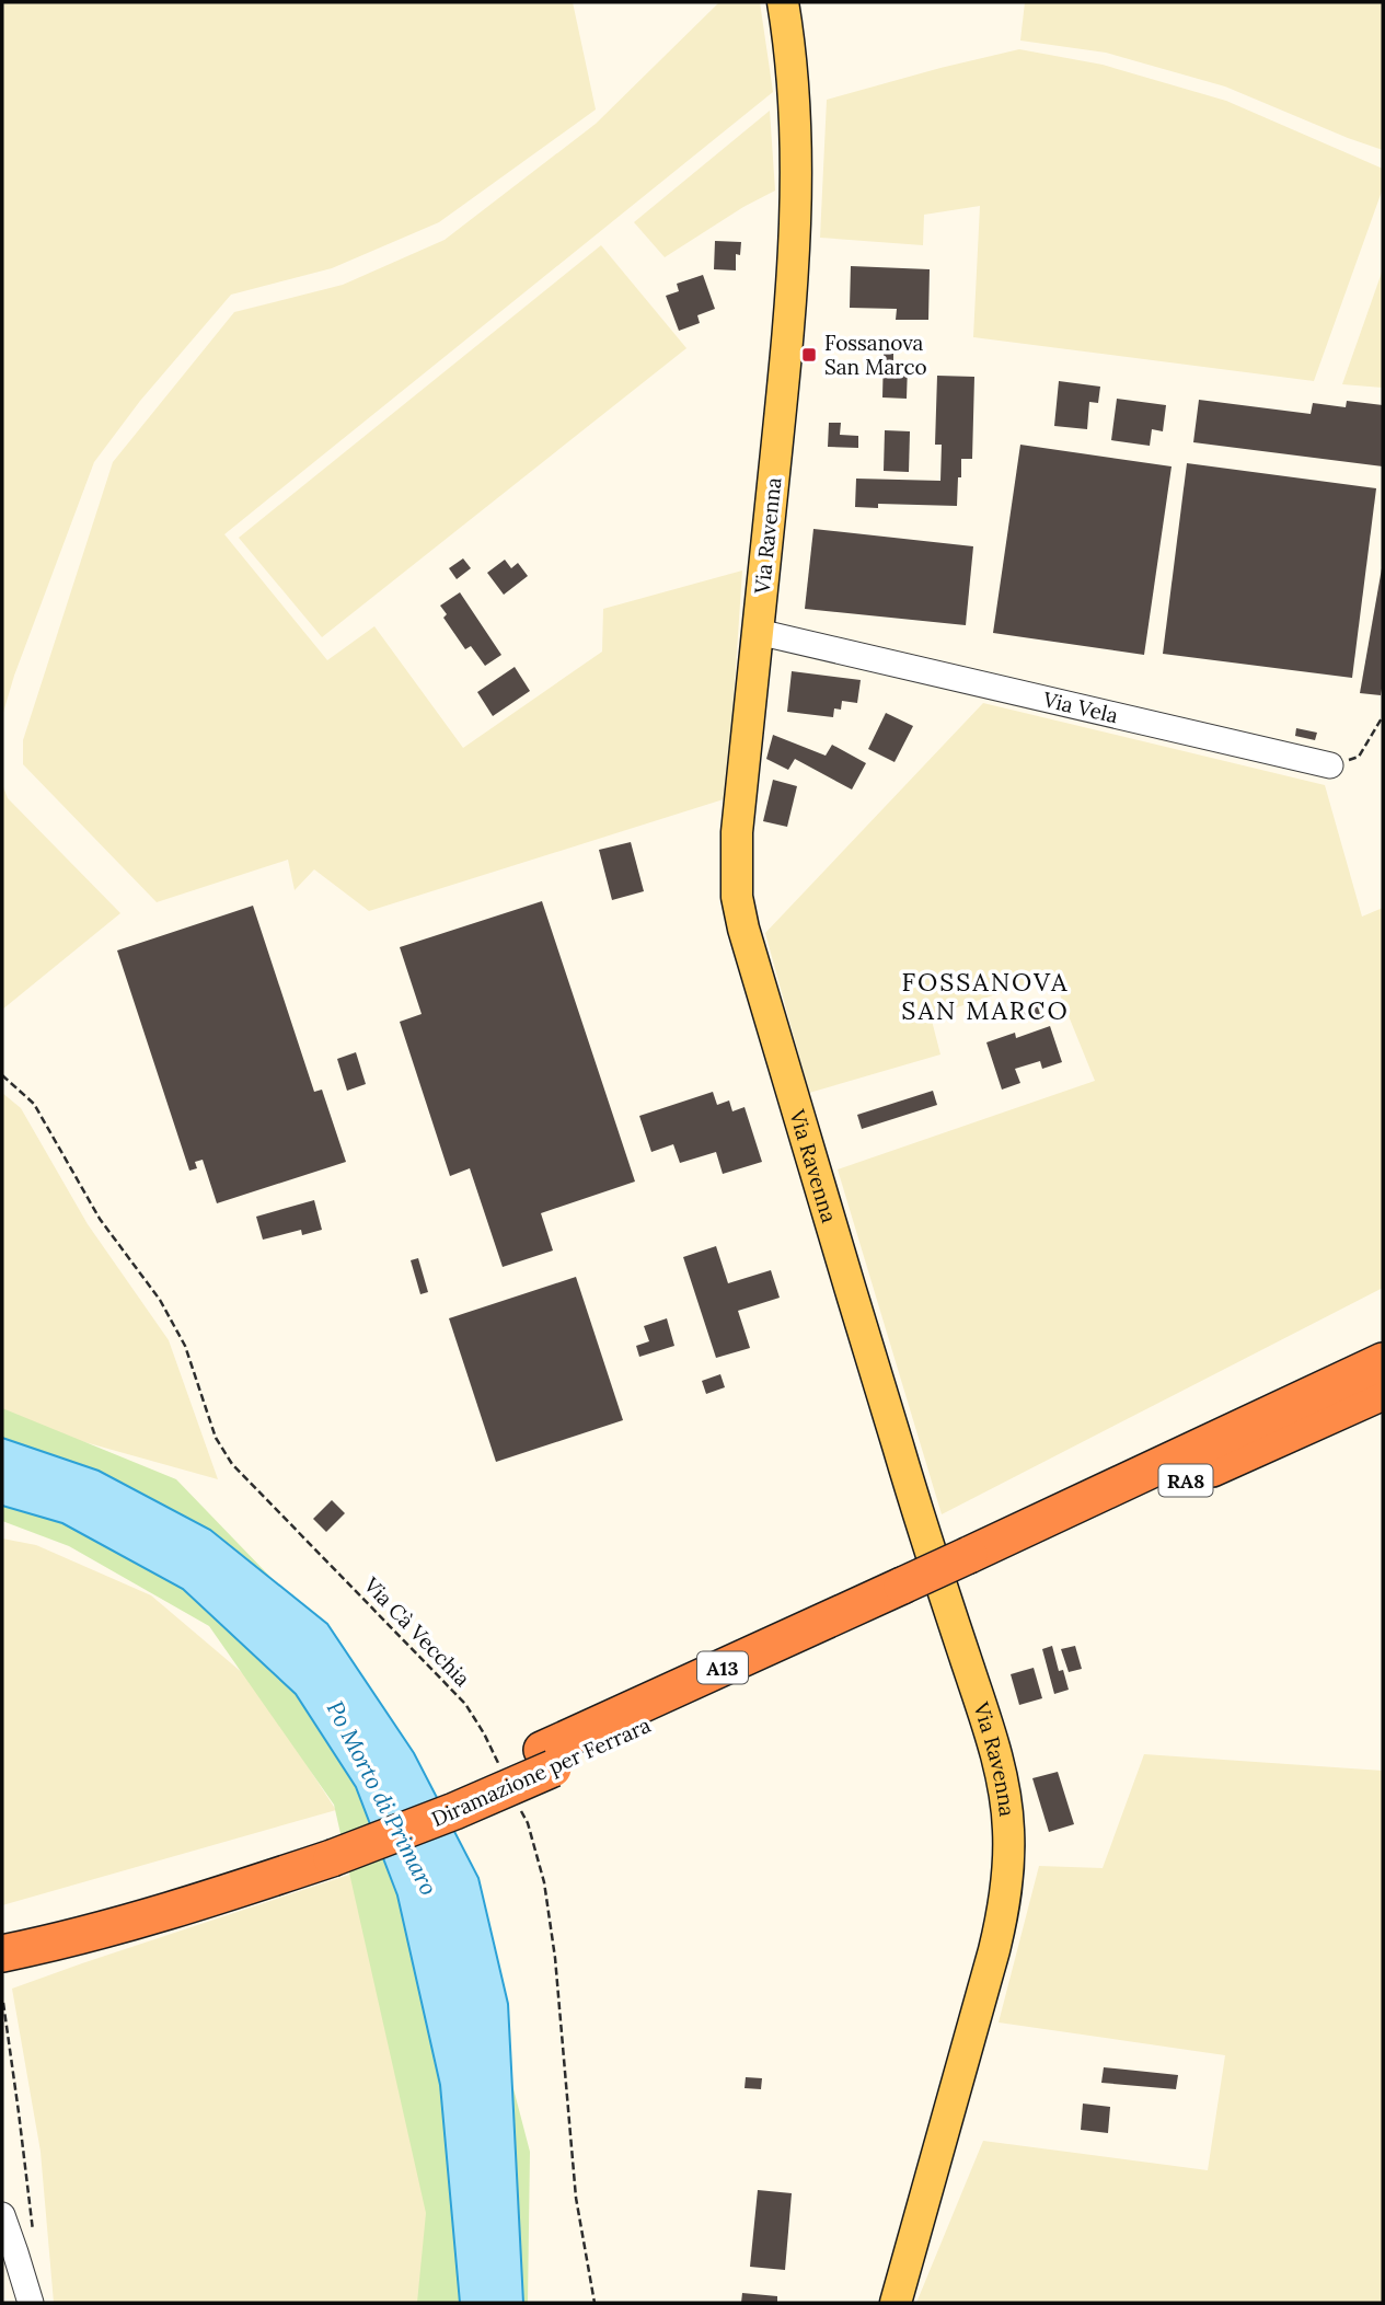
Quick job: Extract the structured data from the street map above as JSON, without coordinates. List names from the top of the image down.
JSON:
{
  "streets": {
    "highway": ["RA8", "A13", "Diramazione per Ferrara"],
    "main road": ["Via Ravenna"],
    "street": ["Via Vela"],
    "path": ["Via Cà Vecchia"]
  },
  "crossings": [
    ["Via Ravenna", "Via Vela"],
    ["RA8", "Diramazione per Ferrara"]
  ],
  "districts": ["FOSSANOVA SAN MARCO"],
  "water": ["Po Morto di Primaro"],
  "places": {
    "transit": ["Fossanova San Marco"]
  }
}
